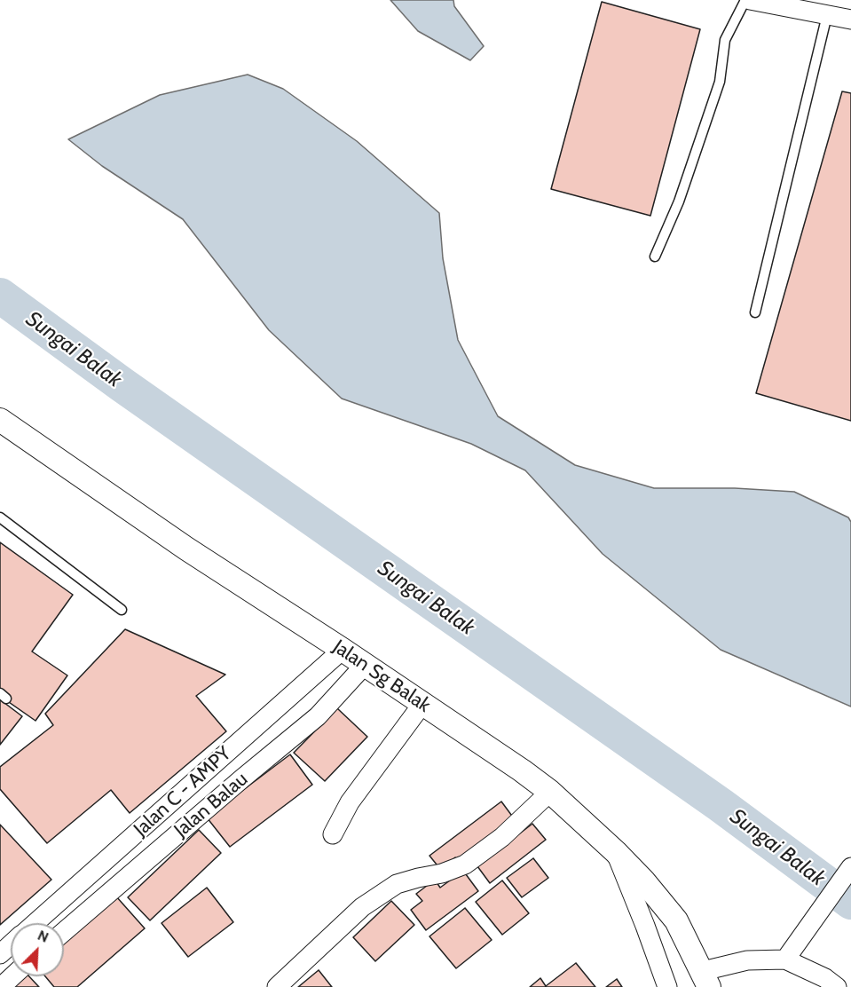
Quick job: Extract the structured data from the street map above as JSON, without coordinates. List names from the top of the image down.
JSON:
{
  "streets": {
    "street": ["Jalan Sg Balak", "Jalan C - AMPY", "Jalan Balau"]
  },
  "crossings": [
    ["Jalan Sg Balak", "Jalan C - AMPY"],
    ["Jalan Sg Balak", "Jalan Balau"]
  ],
  "water": ["Sungai Balak"],
  "north": "top right"
}
